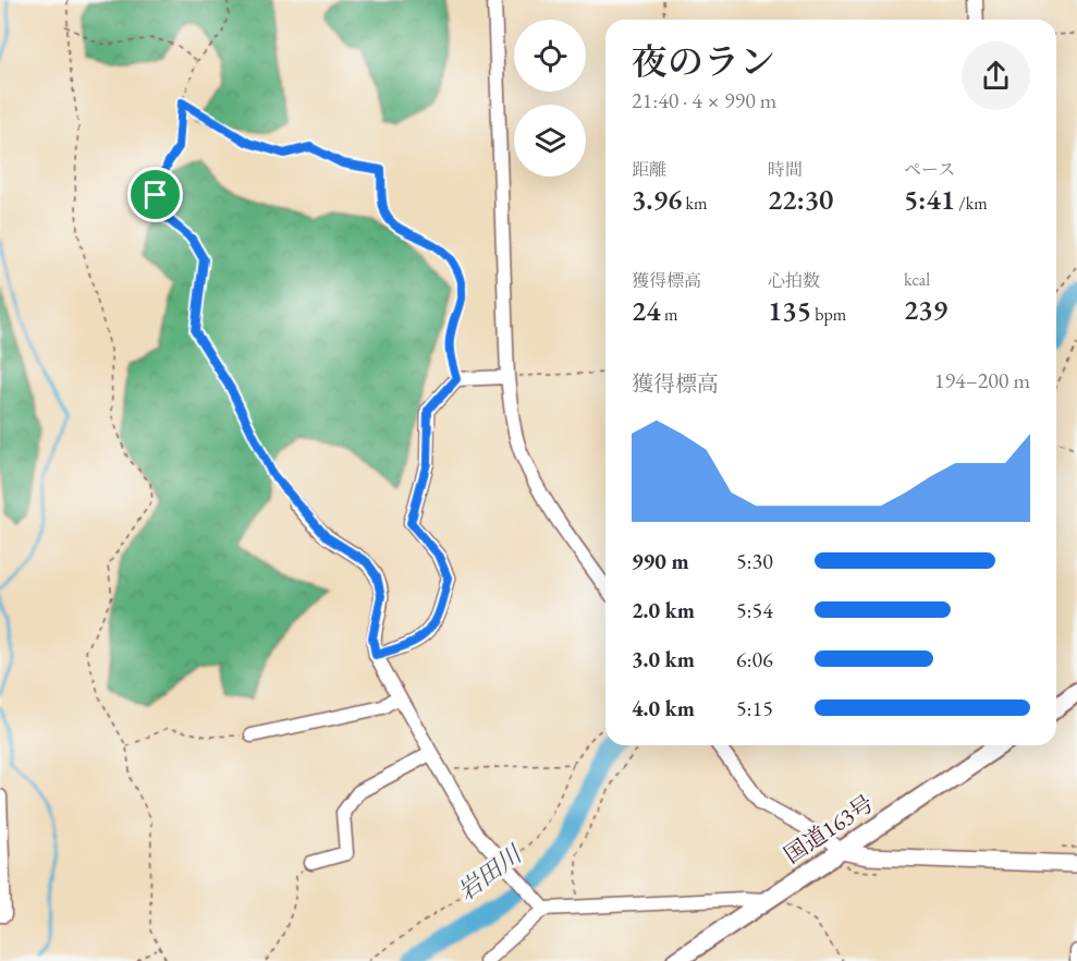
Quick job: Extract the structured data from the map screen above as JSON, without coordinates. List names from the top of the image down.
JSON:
{
  "streets": {
    "highway": ["国道163号"]
  },
  "water": ["岩田川"],
  "page": {
    "heading": ["夜のラン", "21:40 · 4 × 990 m"],
    "stats": [
      ["距離", "3.96 km"],
      ["時間", "22:30"],
      ["ペース", "5:41 /km"],
      ["獲得標高", "24 m"],
      ["心拍数", "135 bpm"],
      ["kcal", "239"]
    ],
    "chart": ["獲得標高", "194–200 m"],
    "list": [
      {
        "name": "990 m",
        "note": "5:30"
      },
      {
        "name": "2.0 km",
        "note": "5:54"
      },
      {
        "name": "3.0 km",
        "note": "6:06"
      },
      {
        "name": "4.0 km",
        "note": "5:15"
      }
    ]
  }
}
